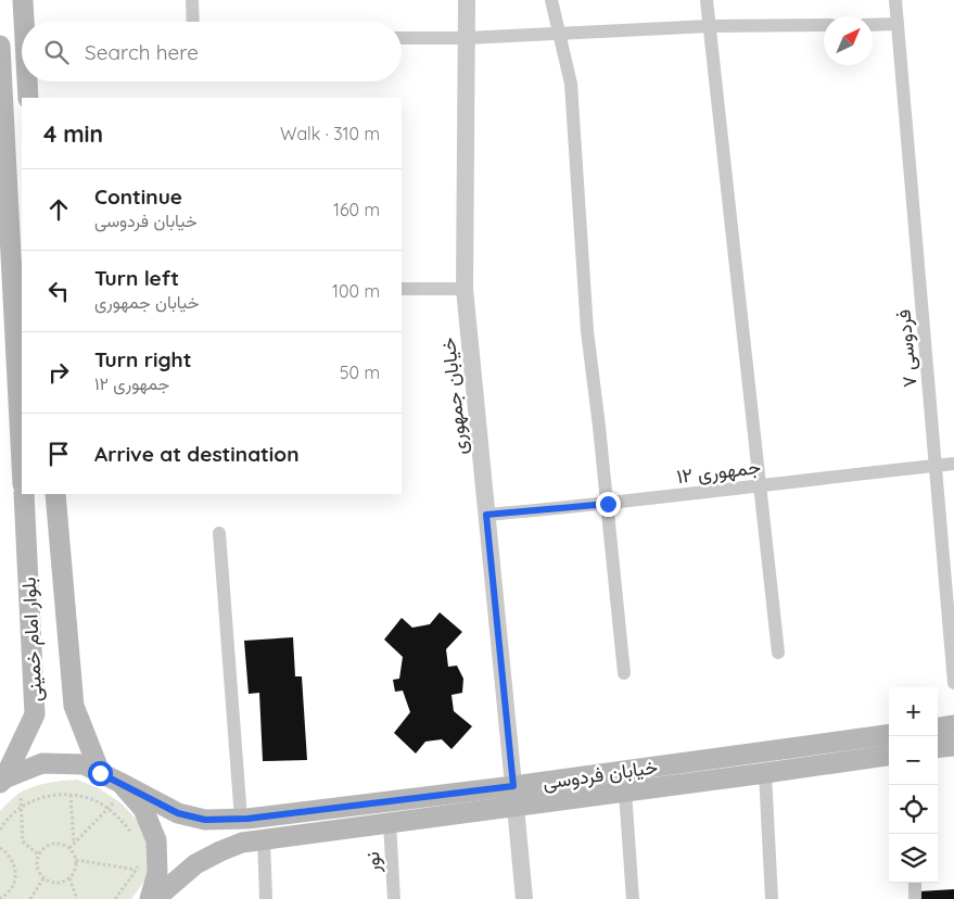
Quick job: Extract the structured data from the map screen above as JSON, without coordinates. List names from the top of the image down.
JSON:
{
  "streets": {
    "main road": ["بلوار امام خمینی", "خیابان فردوسی"],
    "street": [
      "فردوسی ۷",
      "خیابان جمهوری",
      "جمهوری ۱۲",
      "نور"
    ]
  },
  "crossings": [
    ["فردوسی ۷", "جمهوری ۱۲"],
    ["خیابان جمهوری", "جمهوری ۱۲"],
    ["خیابان جمهوری", "خیابان فردوسی"],
    ["بلوار امام خمینی", "خیابان فردوسی"],
    ["خیابان فردوسی", "نور"]
  ],
  "north": "top right",
  "page": {
    "search": "Search here",
    "heading": ["4 min", "Walk · 310 m"],
    "list": [
      ["Continue", "خیابان فردوسی", "160 m"],
      ["Turn left", "خیابان جمهوری", "100 m"],
      ["Turn right", "جمهوری ۱۲", "50 m"],
      "Arrive at destination"
    ],
    "map_buttons": ["+", "−"]
  }
}
